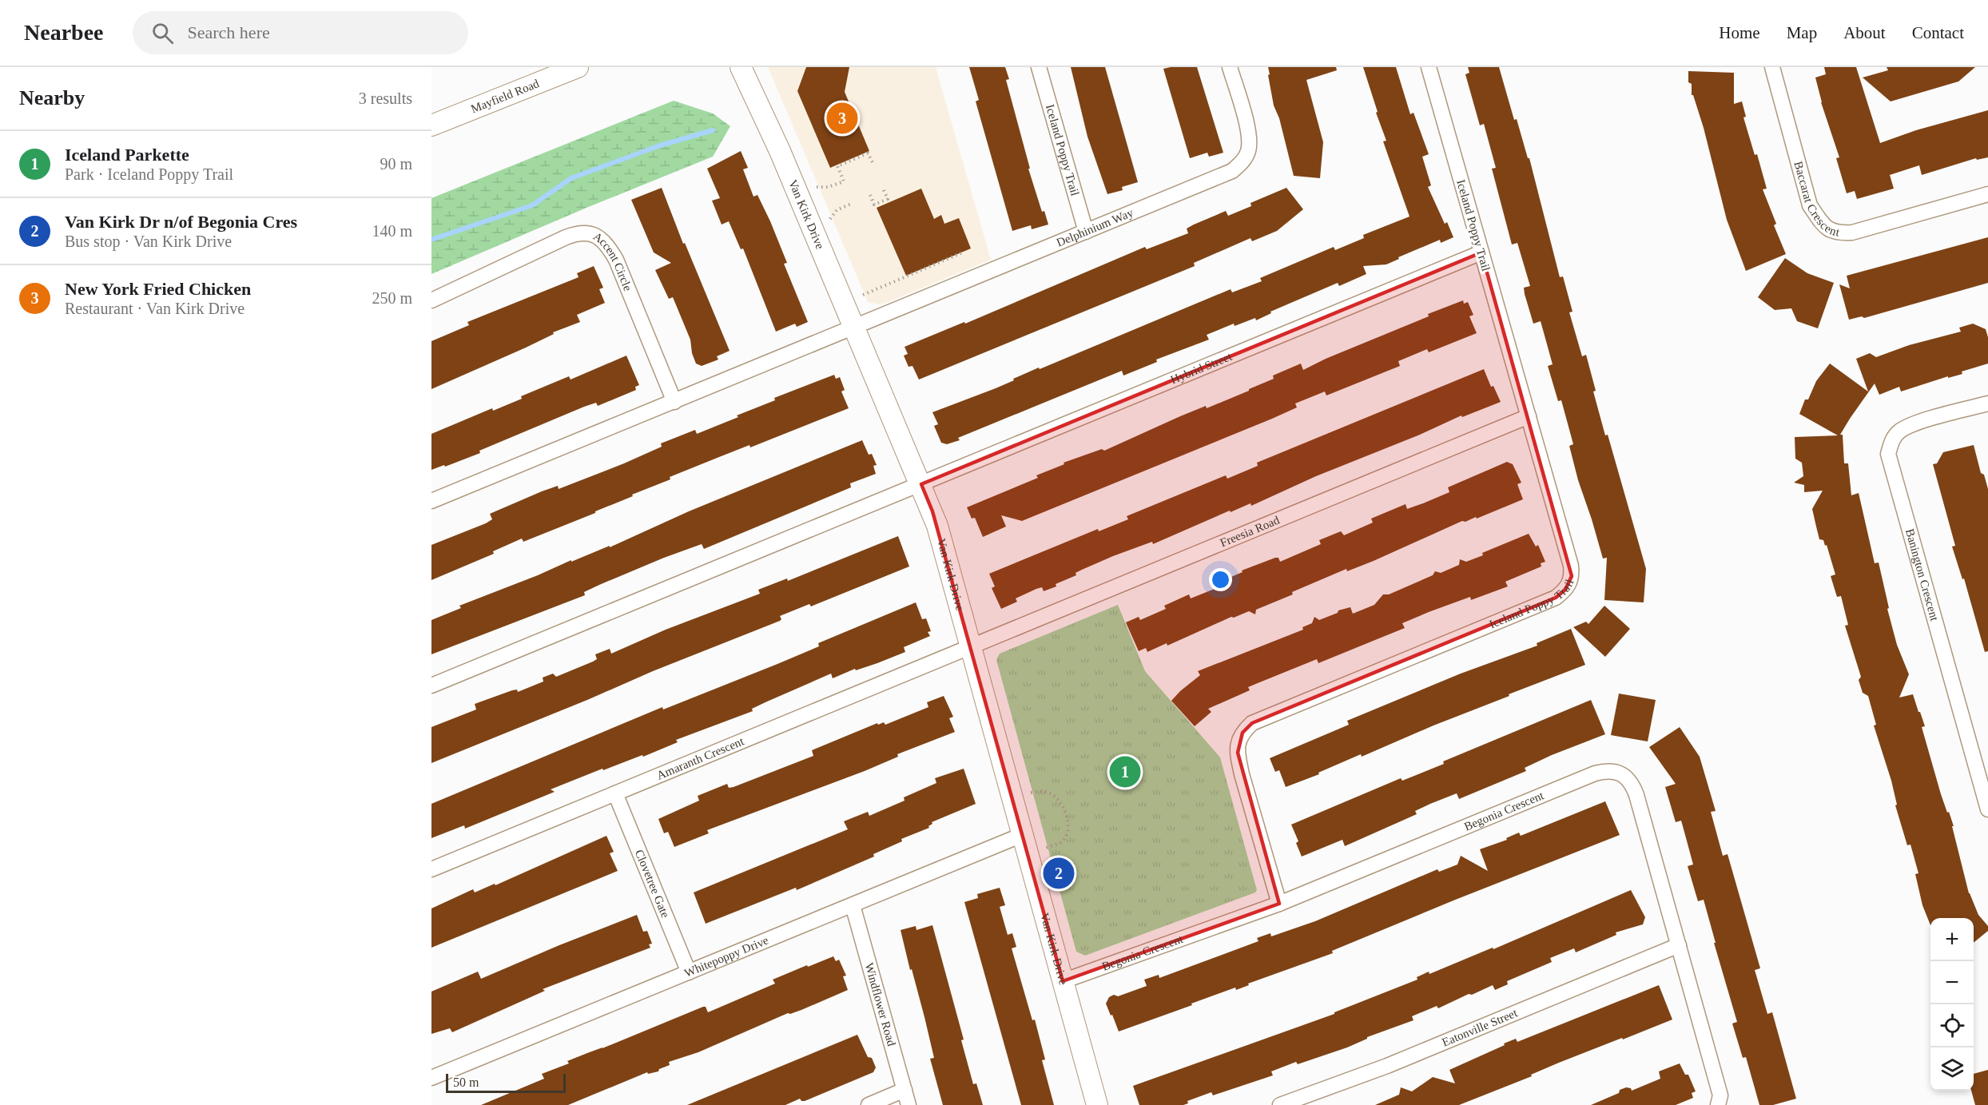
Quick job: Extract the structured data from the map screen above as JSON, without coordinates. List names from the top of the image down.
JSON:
{
  "streets": {
    "street": [
      "Mayfield Road",
      "Iceland Poppy Trail",
      "Baccarat Crescent",
      "Van Kirk Drive",
      "Delphinium Way",
      "Accent Circle",
      "Hybrid Street",
      "Freesia Road",
      "Banington Crescent",
      "Amaranth Crescent",
      "Begonia Crescent",
      "Clovetree Gate",
      "Whitepoppy Drive",
      "Windflower Road",
      "Eatonville Street"
    ]
  },
  "crossings": [
    ["Iceland Poppy Trail", "Delphinium Way"],
    ["Iceland Poppy Trail", "Hybrid Street"],
    ["Iceland Poppy Trail", "Freesia Road"],
    ["Iceland Poppy Trail", "Begonia Crescent"],
    ["Van Kirk Drive", "Delphinium Way"],
    ["Van Kirk Drive", "Hybrid Street"],
    ["Van Kirk Drive", "Freesia Road"],
    ["Van Kirk Drive", "Amaranth Crescent"],
    ["Van Kirk Drive", "Begonia Crescent"],
    ["Van Kirk Drive", "Whitepoppy Drive"],
    ["Freesia Road", "Amaranth Crescent"],
    ["Amaranth Crescent", "Clovetree Gate"],
    ["Begonia Crescent", "Eatonville Street"],
    ["Clovetree Gate", "Whitepoppy Drive"],
    ["Whitepoppy Drive", "Windflower Road"]
  ],
  "scale_bar": "50 m",
  "page": {
    "header": "Nearbee",
    "search": "Search here",
    "nav": [
      "Home",
      "Map",
      "About",
      "Contact"
    ],
    "heading": ["Nearby", "3 results"],
    "pins": ["3", "1", "2"],
    "list": [
      {
        "mark": "1",
        "name": "Iceland Parkette",
        "note": "Park · Iceland Poppy Trail",
        "value": "90 m"
      },
      {
        "mark": "2",
        "name": "Van Kirk Dr n/of Begonia Cres",
        "note": "Bus stop · Van Kirk Drive",
        "value": "140 m"
      },
      {
        "mark": "3",
        "name": "New York Fried Chicken",
        "note": "Restaurant · Van Kirk Drive",
        "value": "250 m"
      }
    ],
    "map_buttons": ["+", "−"],
    "scale": "50 m"
  }
}
